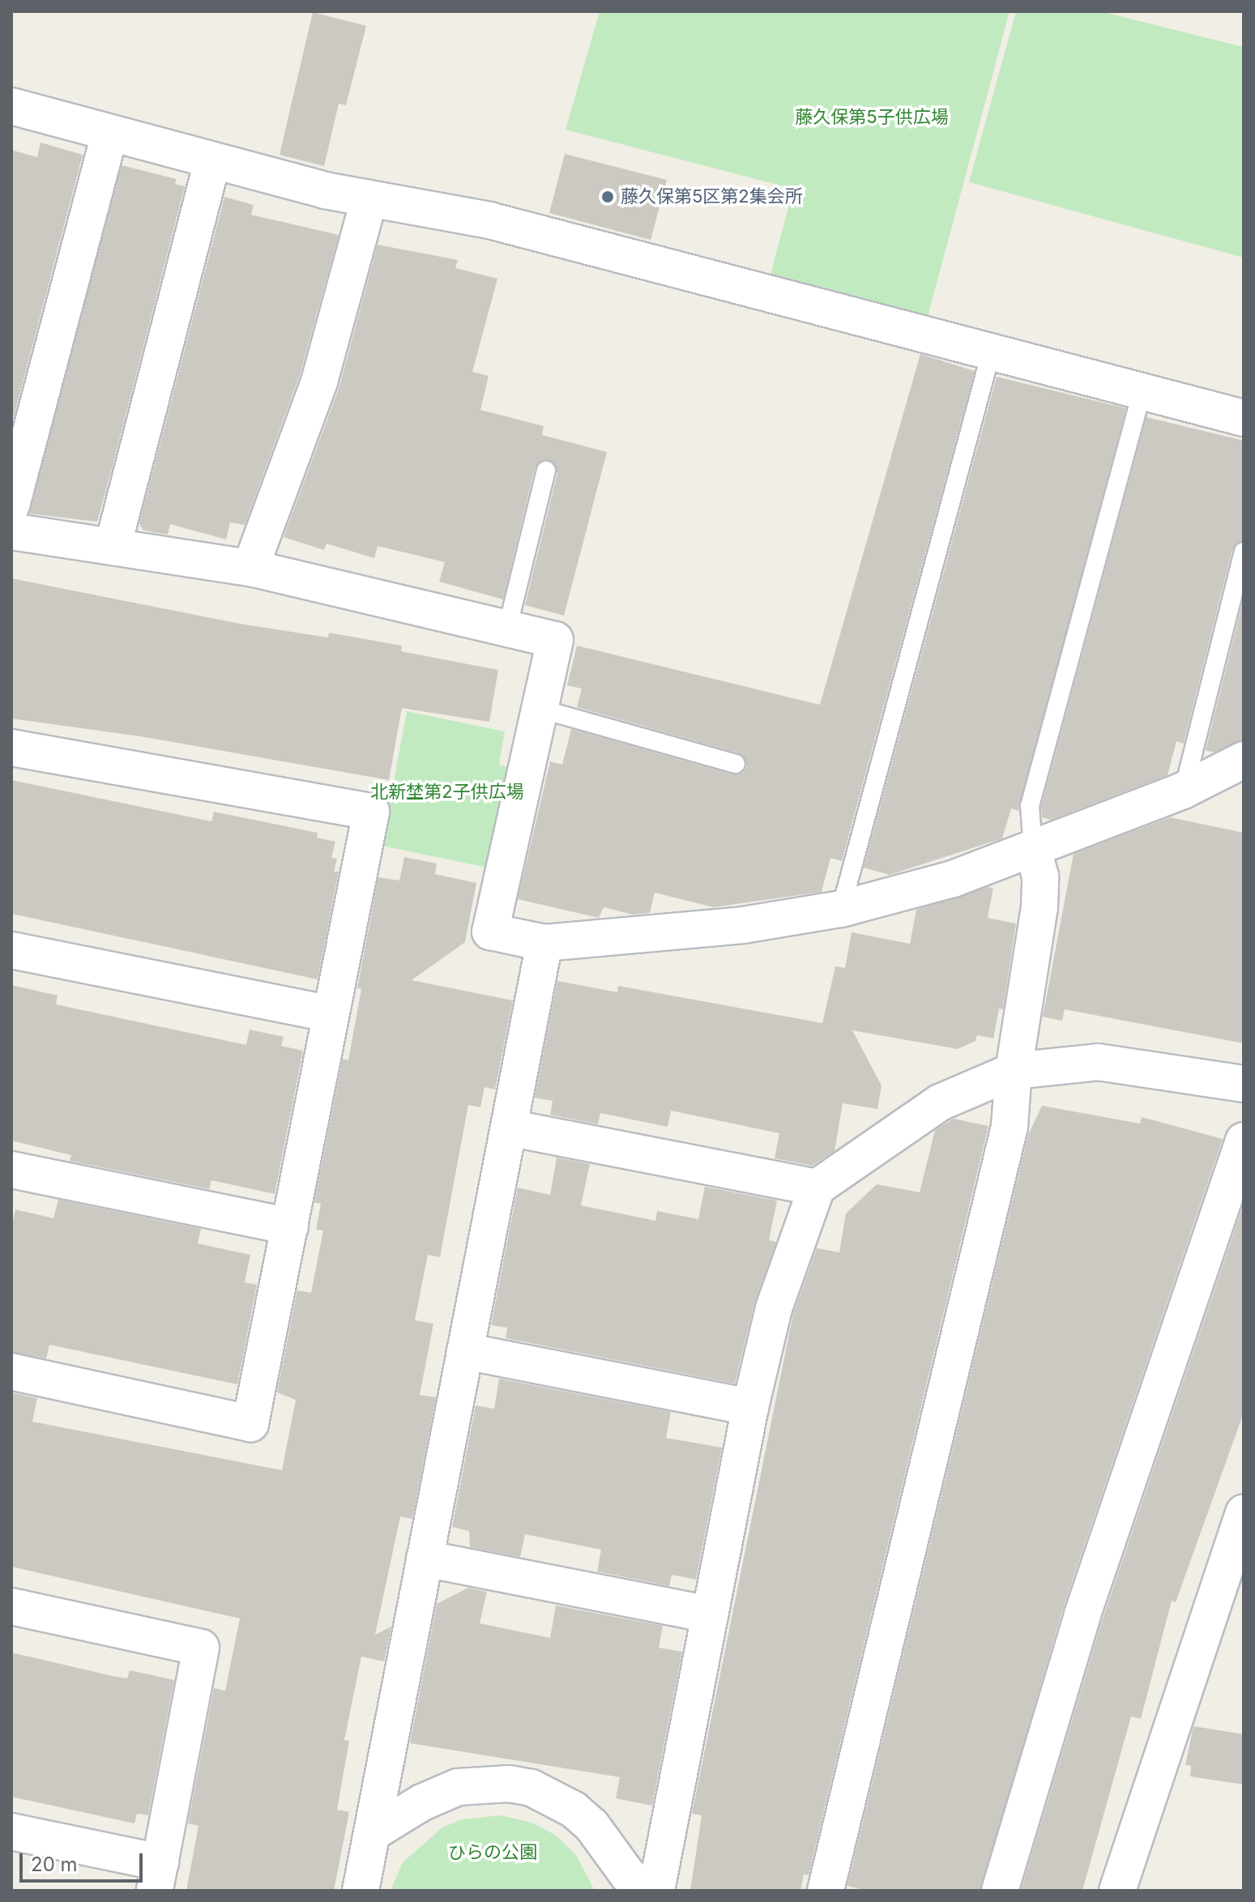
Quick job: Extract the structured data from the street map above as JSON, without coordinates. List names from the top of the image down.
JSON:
{
  "parks": ["藤久保第5子供広場", "北新埜第2子供広場", "ひらの公園"],
  "places": ["藤久保第5区第2集会所"],
  "scale_bar": "20 m"
}
